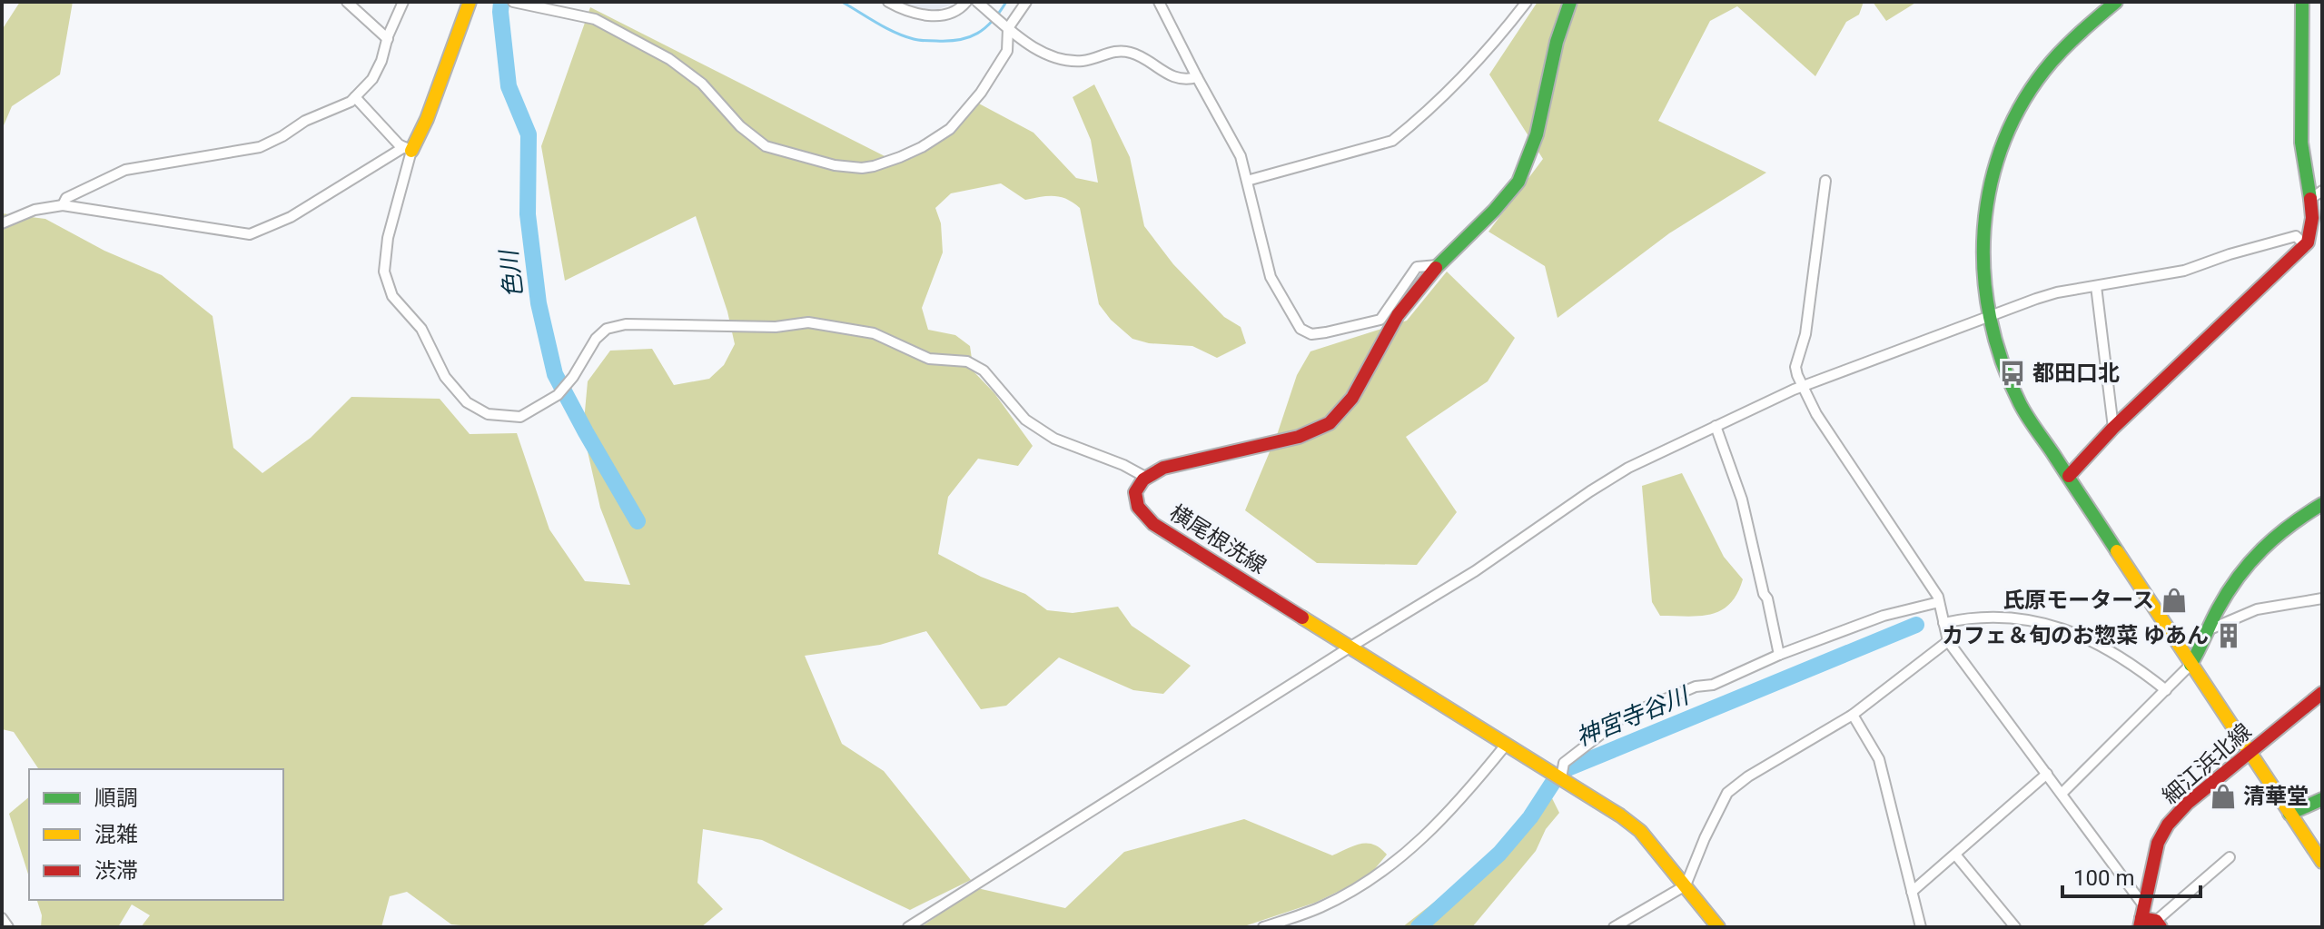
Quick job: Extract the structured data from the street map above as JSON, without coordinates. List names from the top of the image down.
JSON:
{
  "streets": {
    "street": ["横尾根洗線", "細江浜北線"]
  },
  "water": ["色川", "神宮寺谷川"],
  "places": {
    "bus stop": ["都田口北"],
    "shop": ["氏原モータース", "清華堂"],
    "building": ["カフェ＆旬のお惣菜 ゆあん"]
  },
  "legend": ["順調", "混雑", "渋滞"],
  "scale_bar": "100 m"
}
